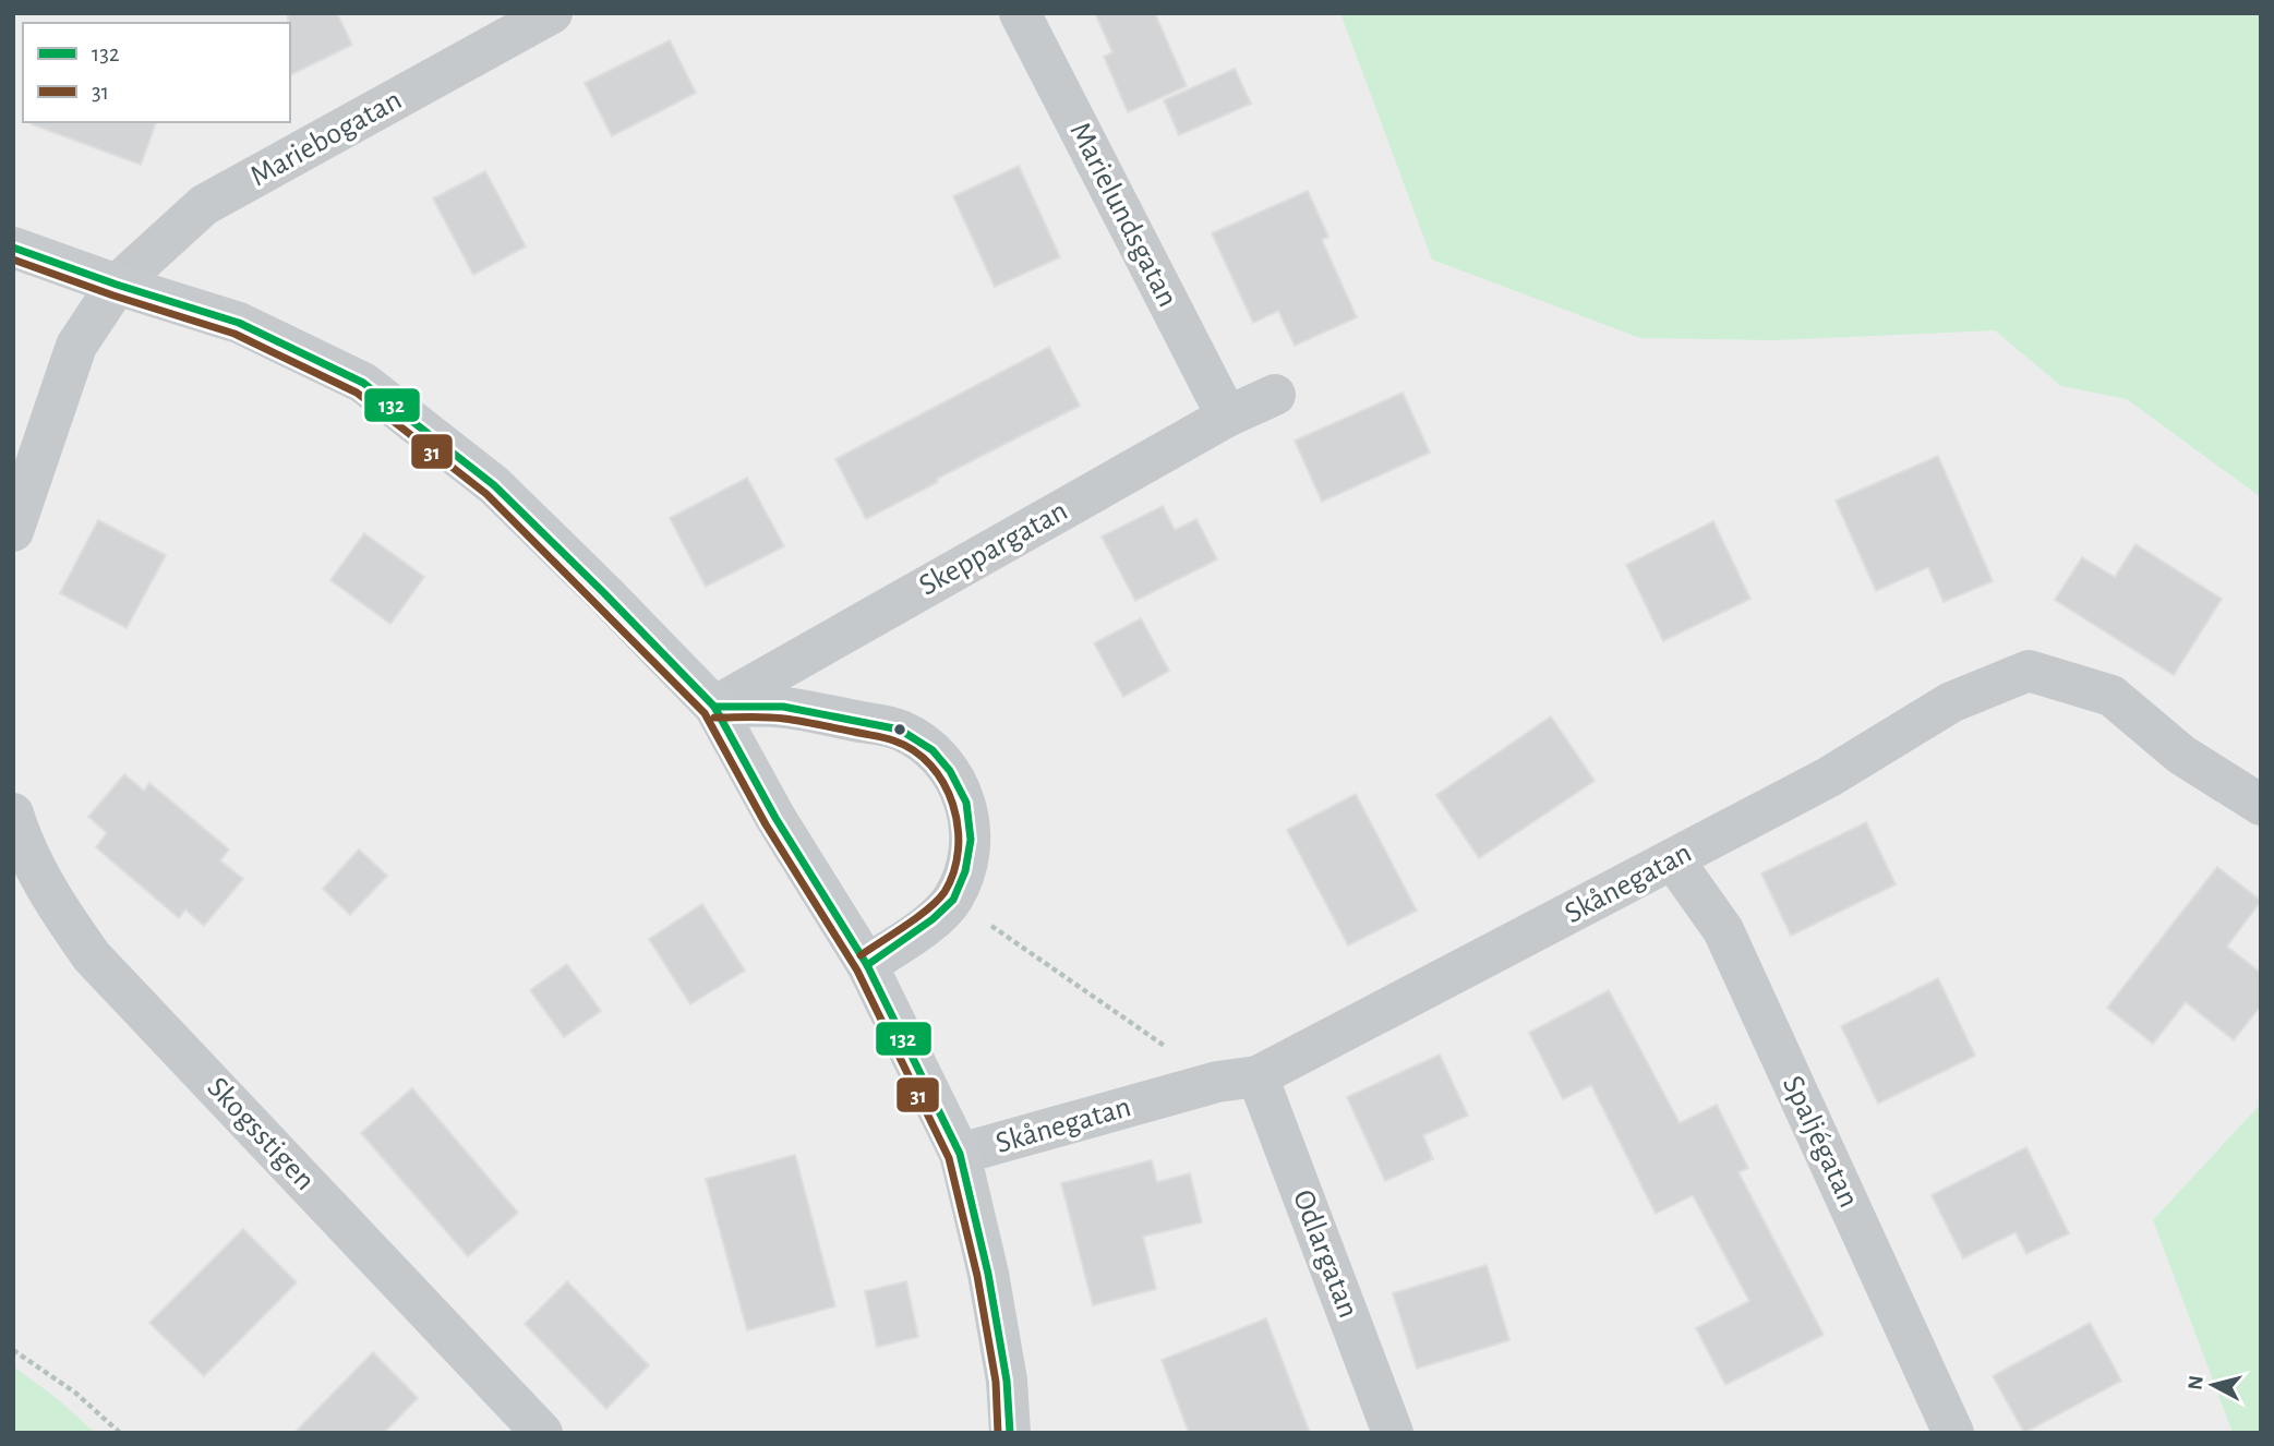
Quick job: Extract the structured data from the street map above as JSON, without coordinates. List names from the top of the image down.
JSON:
{
  "streets": {
    "street": [
      "Mariebogatan",
      "Marielundsgatan",
      "Skeppargatan",
      "Skånegatan",
      "Skogsstigen",
      "Spaljégatan",
      "Odlargatan"
    ]
  },
  "crossings": [
    ["Marielundsgatan", "Skeppargatan"],
    ["Skånegatan", "Spaljégatan"],
    ["Skånegatan", "Odlargatan"]
  ],
  "lines": ["transit line 132", "transit line 31"],
  "legend": ["132", "31"],
  "north": "left"
}
